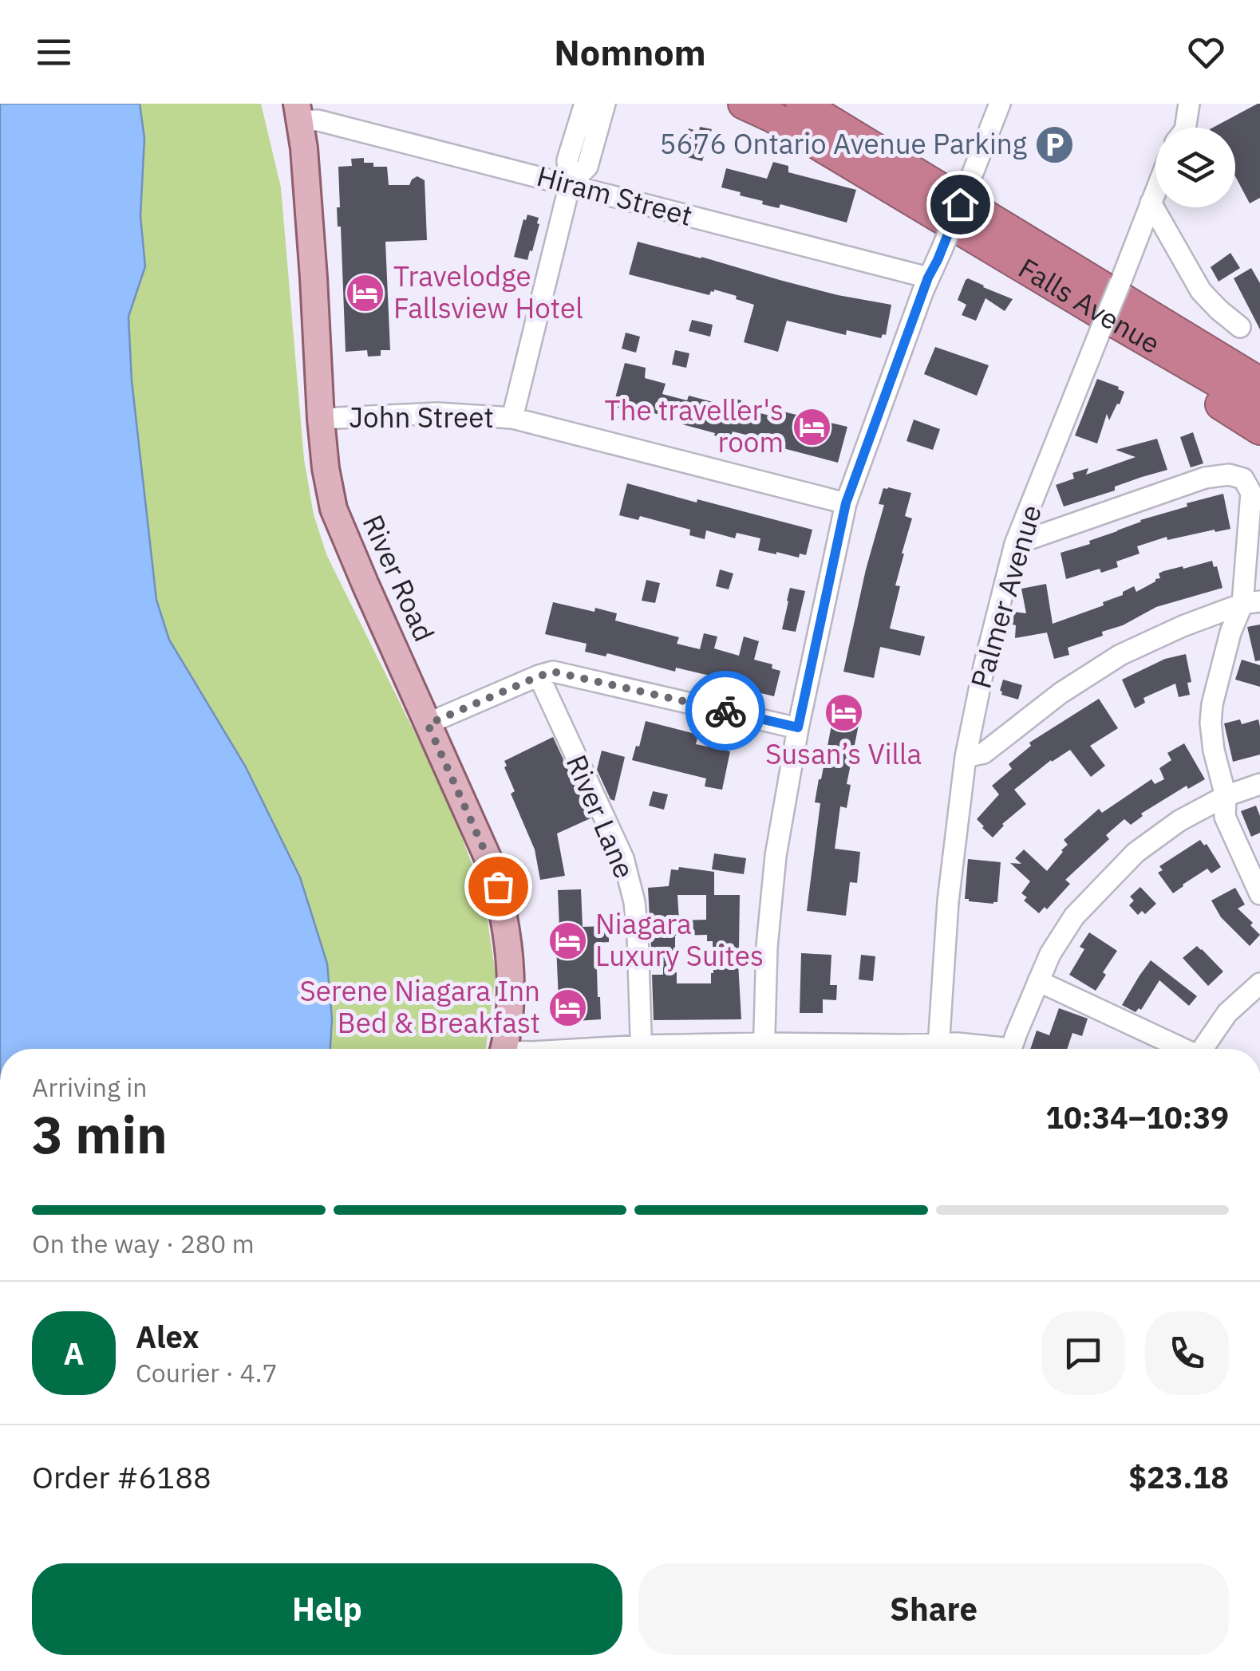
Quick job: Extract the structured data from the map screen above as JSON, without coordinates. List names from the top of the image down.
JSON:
{
  "streets": {
    "highway": ["Falls Avenue"],
    "main road": ["River Road"],
    "street": [
      "Hiram Street",
      "John Street",
      "Palmer Avenue",
      "River Lane"
    ]
  },
  "crossings": [
    ["Hiram Street", "River Road"],
    ["Falls Avenue", "Palmer Avenue"],
    ["John Street", "River Road"]
  ],
  "places": {
    "parking": ["5676 Ontario Avenue Parking"],
    "hotel": [
      "Travelodge Fallsview Hotel",
      "The traveller's room",
      "Susan’s Villa",
      "Niagara Luxury Suites",
      "Serene Niagara Inn Bed & Breakfast"
    ]
  },
  "page": {
    "header": "Nomnom",
    "heading": ["3 min", "Arriving in", "10:34–10:39"],
    "panel": [
      "Alex",
      "Courier · 4.7",
      "Order #6188",
      "$23.18"
    ],
    "bar": "On the way · 280 m",
    "round": "A",
    "buttons": ["Help", "Share"]
  }
}
